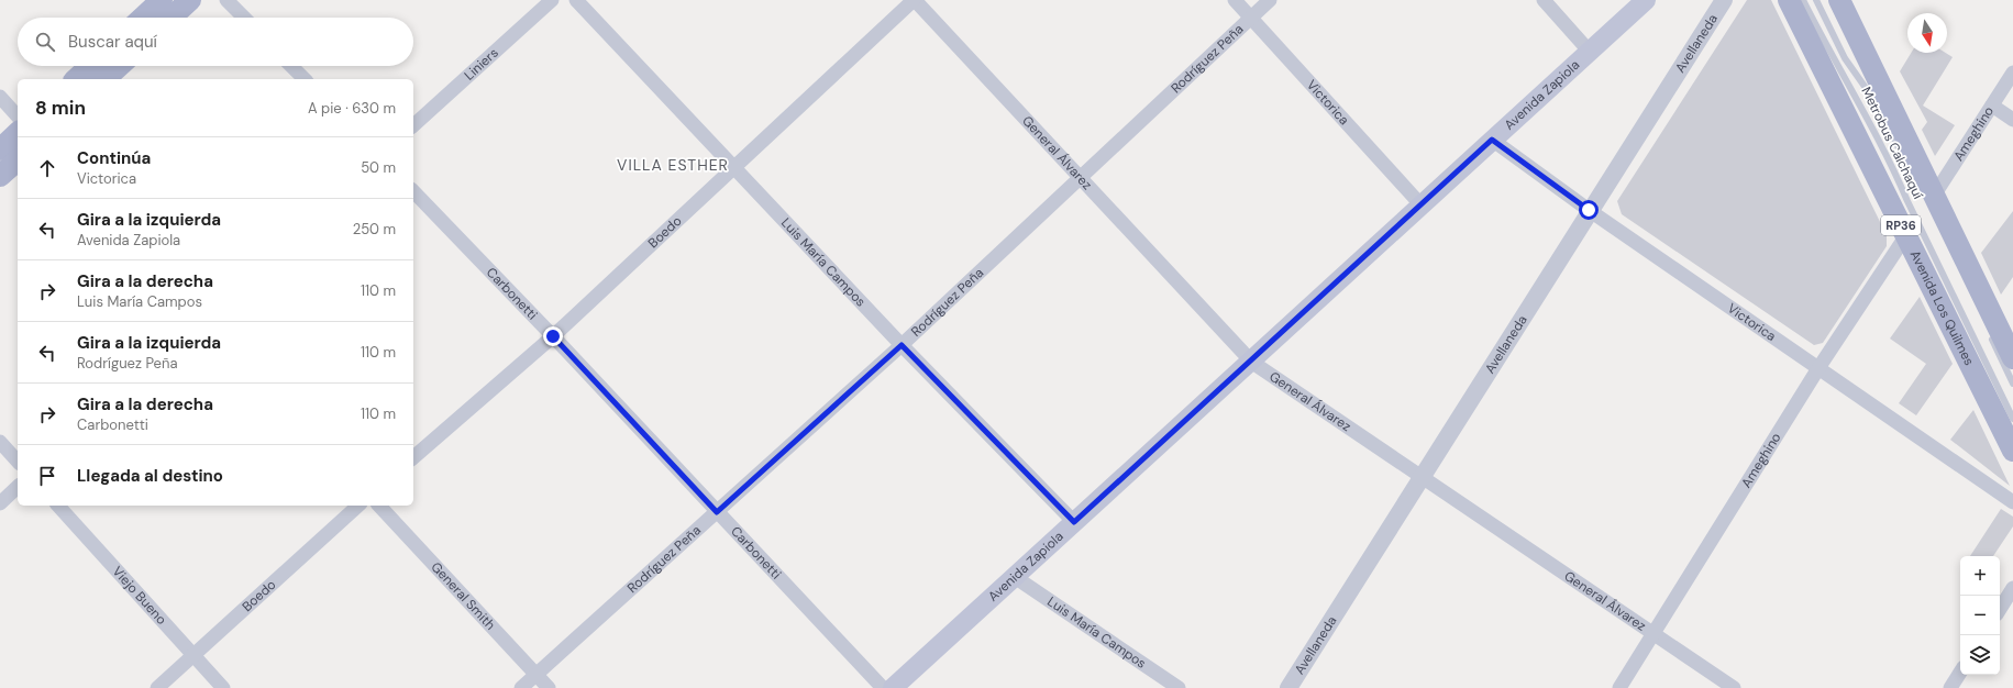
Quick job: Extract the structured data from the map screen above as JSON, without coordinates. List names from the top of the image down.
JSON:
{
  "streets": {
    "main road": ["Avenida Zapiola", "RP36", "Avenida Los Quilmes"],
    "street": [
      "Avellaneda",
      "Rodríguez Peña",
      "Liniers",
      "Victorica",
      "Ameghino",
      "General Álvarez",
      "Boedo",
      "Luis María Campos",
      "Carbonetti",
      "Viejo Bueno",
      "General Smith"
    ],
    "lane": ["Metrobus Calchaquí"]
  },
  "crossings": [
    ["Avellaneda", "Victorica"],
    ["Avellaneda", "General Álvarez"],
    ["Rodríguez Peña", "Victorica"],
    ["Rodríguez Peña", "General Álvarez"],
    ["Rodríguez Peña", "Luis María Campos"],
    ["Rodríguez Peña", "Carbonetti"],
    ["Rodríguez Peña", "General Smith"],
    ["Avenida Zapiola", "Victorica"],
    ["Avenida Zapiola", "General Álvarez"],
    ["Avenida Zapiola", "Luis María Campos"],
    ["Victorica", "Ameghino"],
    ["Ameghino", "General Álvarez"],
    ["Ameghino", "Avenida Los Quilmes"],
    ["General Álvarez", "Boedo"],
    ["Boedo", "Luis María Campos"],
    ["Boedo", "Carbonetti"],
    ["Boedo", "Viejo Bueno"]
  ],
  "districts": ["VILLA ESTHER"],
  "north": "bottom",
  "page": {
    "search": "Buscar aquí",
    "heading": ["8 min", "A pie · 630 m"],
    "list": [
      ["Continúa", "Victorica", "50 m"],
      ["Gira a la izquierda", "Avenida Zapiola", "250 m"],
      ["Gira a la derecha", "Luis María Campos", "110 m"],
      ["Gira a la izquierda", "Rodríguez Peña", "110 m"],
      ["Gira a la derecha", "Carbonetti", "110 m"],
      "Llegada al destino"
    ],
    "map_buttons": ["+", "−"]
  }
}
